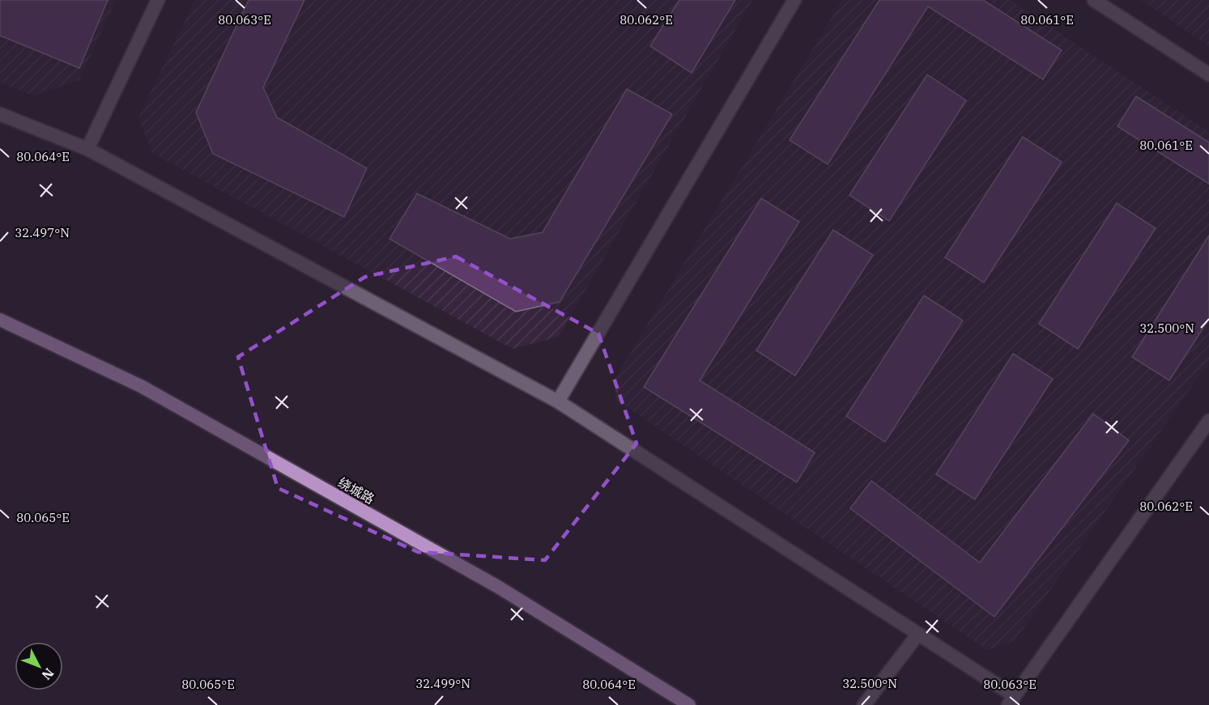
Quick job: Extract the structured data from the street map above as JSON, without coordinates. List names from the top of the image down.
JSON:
{
  "streets": {
    "highway": ["绕城路"]
  },
  "north": "bottom right",
  "coordinates": [
    "80.063°E",
    "80.062°E",
    "80.061°E",
    "80.064°E",
    "32.497°N",
    "32.500°N",
    "80.065°E",
    "32.499°N"
  ]
}
